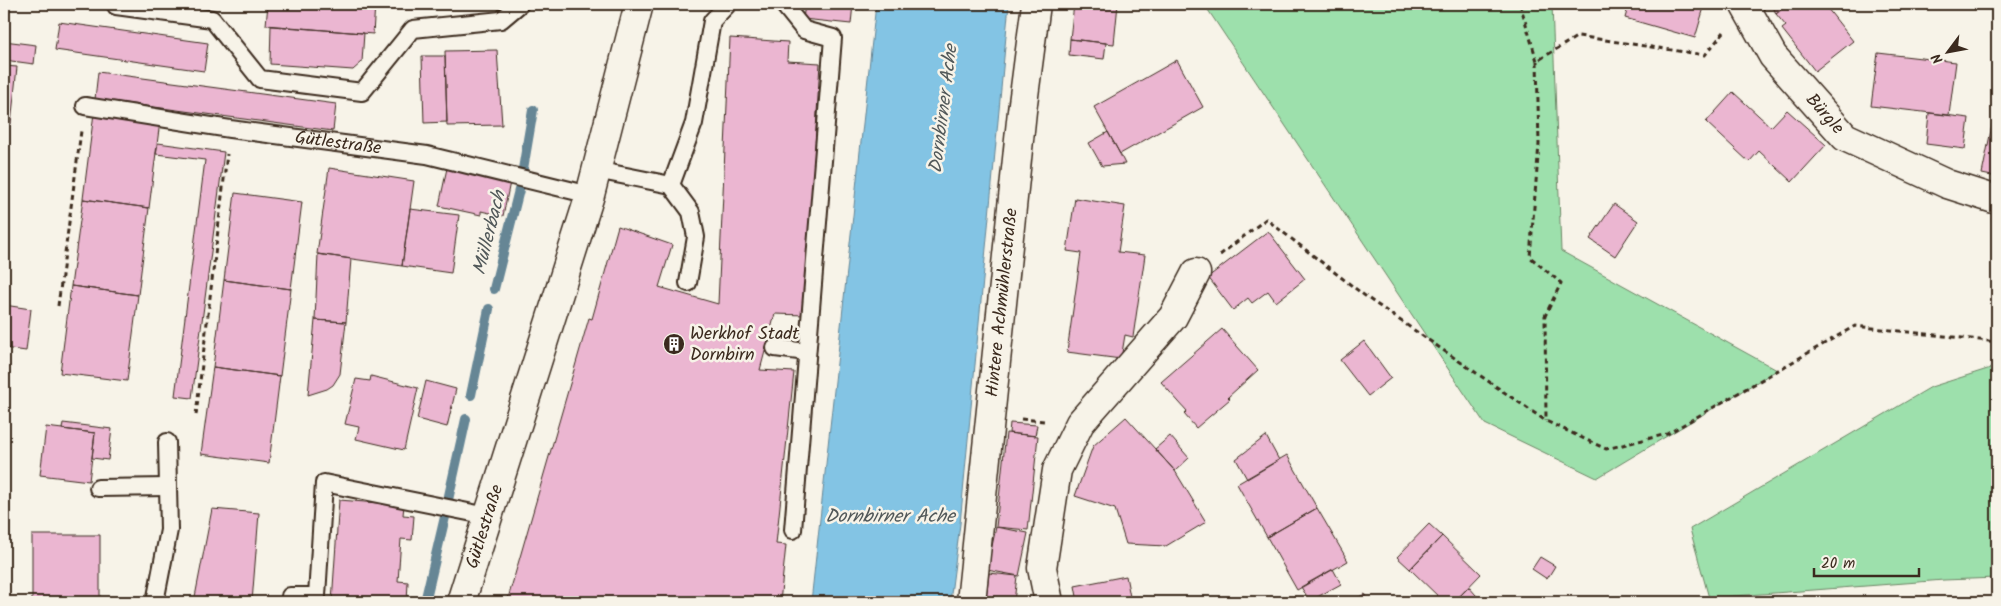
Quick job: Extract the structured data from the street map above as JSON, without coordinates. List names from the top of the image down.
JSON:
{
  "streets": {
    "street": ["Bürgle", "Gütlestraße", "Hintere Achmühlerstraße"]
  },
  "water": ["Dornbirner Ache", "Müllerbach"],
  "places": {
    "building": ["Werkhof Stadt Dornbirn"]
  },
  "scale_bar": "20 m",
  "north": "bottom left"
}
